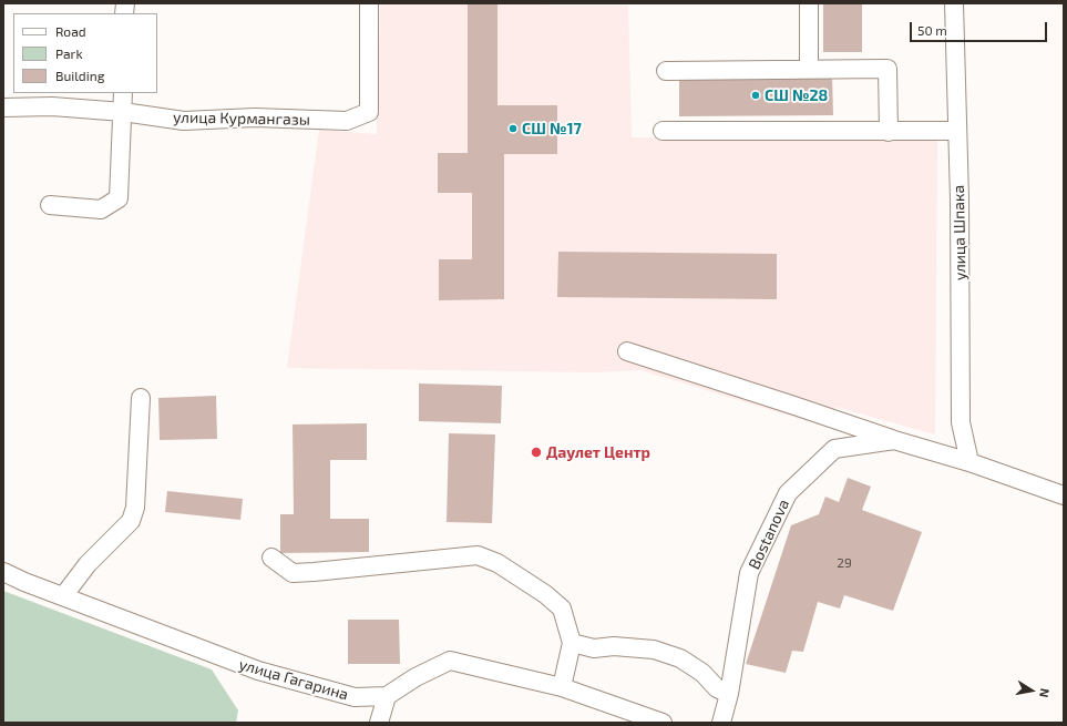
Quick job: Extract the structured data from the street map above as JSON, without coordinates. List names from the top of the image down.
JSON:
{
  "streets": {
    "street": [
      "улица Курмангазы",
      "улица Шпака",
      "Bostanova",
      "улица Гагарина"
    ]
  },
  "crossings": [
    ["улица Шпака", "Bostanova"]
  ],
  "places": ["СШ №28", "СШ №17", "Даулет Центр"],
  "house_numbers": ["29"],
  "legend": ["Road", "Park", "Building"],
  "scale_bar": "50 m",
  "north": "right"
}
